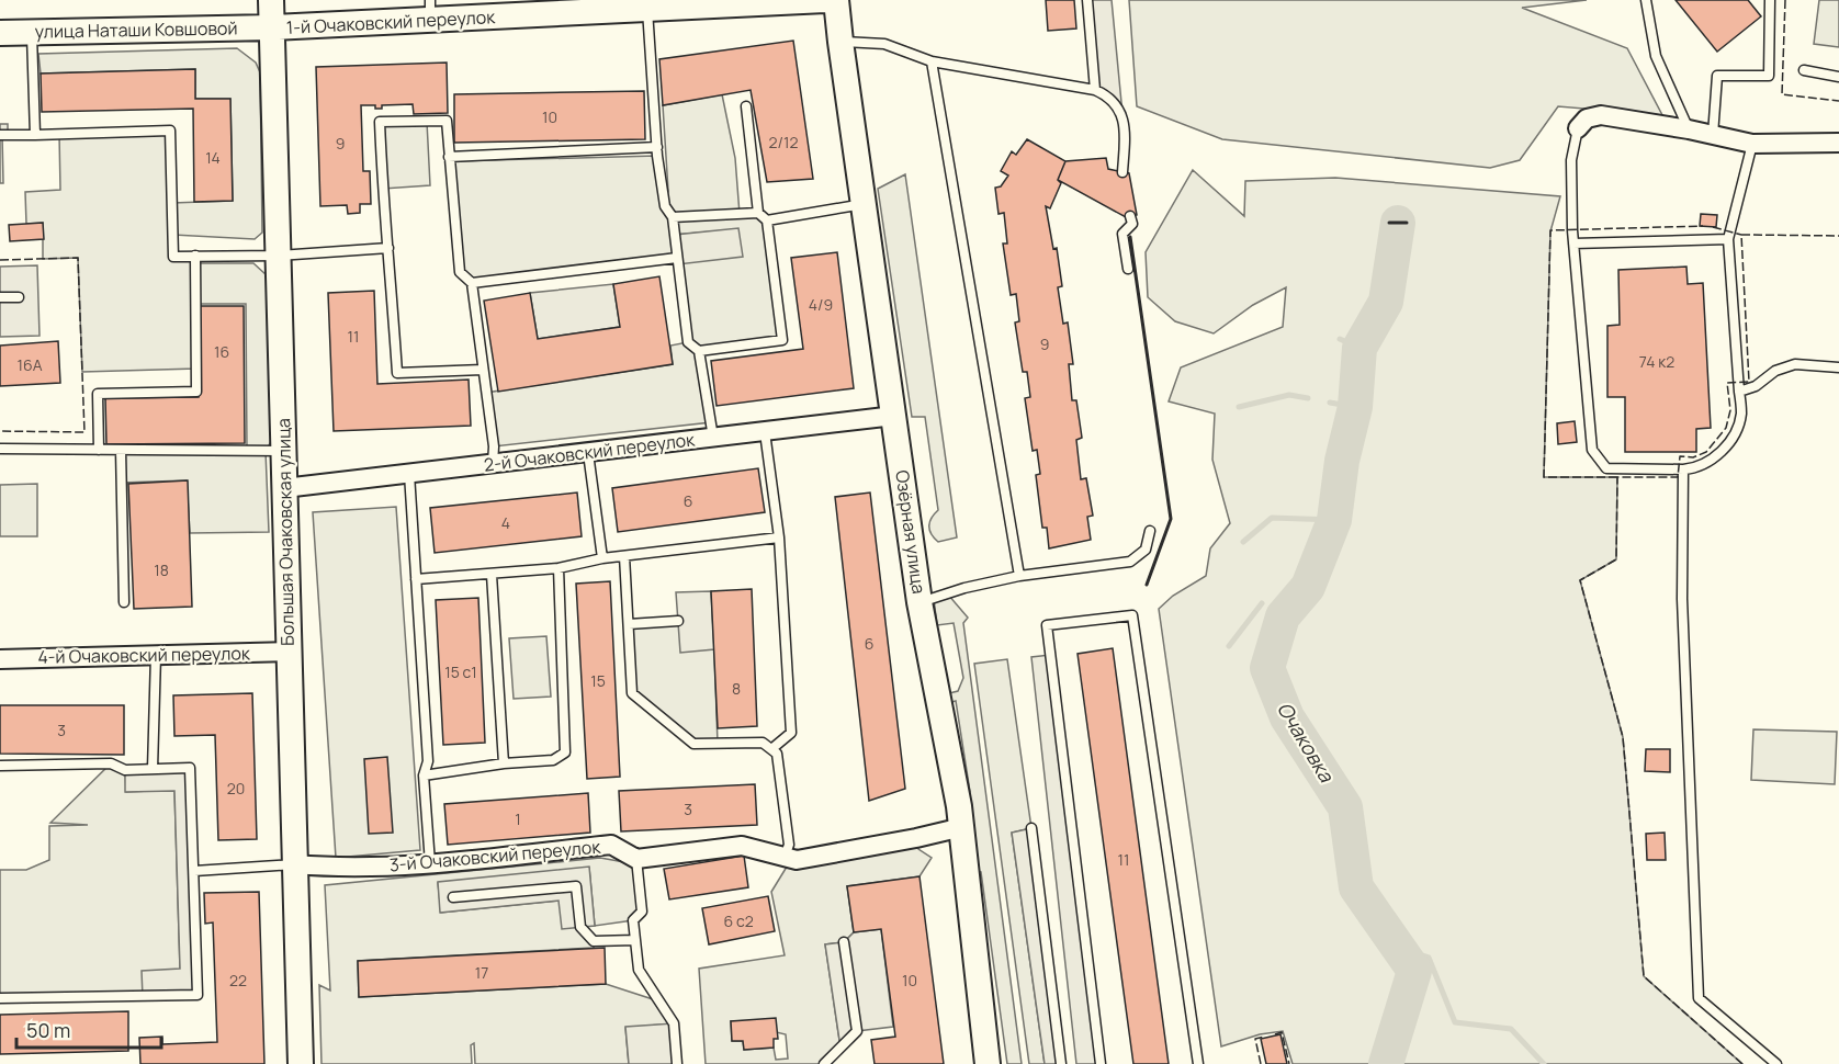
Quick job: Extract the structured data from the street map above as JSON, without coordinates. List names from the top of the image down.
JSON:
{
  "streets": {
    "street": [
      "1-й Очаковский переулок",
      "улица Наташи Ковшовой",
      "2-й Очаковский переулок",
      "Большая Очаковская улица",
      "Озёрная улица",
      "4-й Очаковский переулок",
      "3-й Очаковский переулок"
    ]
  },
  "crossings": [
    ["1-й Очаковский переулок", "улица Наташи Ковшовой"],
    ["1-й Очаковский переулок", "Большая Очаковская улица"],
    ["улица Наташи Ковшовой", "Большая Очаковская улица"],
    ["2-й Очаковский переулок", "Большая Очаковская улица"],
    ["2-й Очаковский переулок", "Озёрная улица"],
    ["Большая Очаковская улица", "4-й Очаковский переулок"],
    ["Большая Очаковская улица", "3-й Очаковский переулок"]
  ],
  "water": ["Очаковка"],
  "house_numbers": [
    "10",
    "2/12",
    "9",
    "14",
    "4/9",
    "11",
    "9",
    "16",
    "74 к2",
    "16А",
    "6",
    "4",
    "18",
    "6",
    "15 с1",
    "15",
    "8",
    "3",
    "20",
    "3",
    "1",
    "11",
    "6 с2",
    "17",
    "22",
    "10"
  ],
  "scale_bar": "50 m"
}
